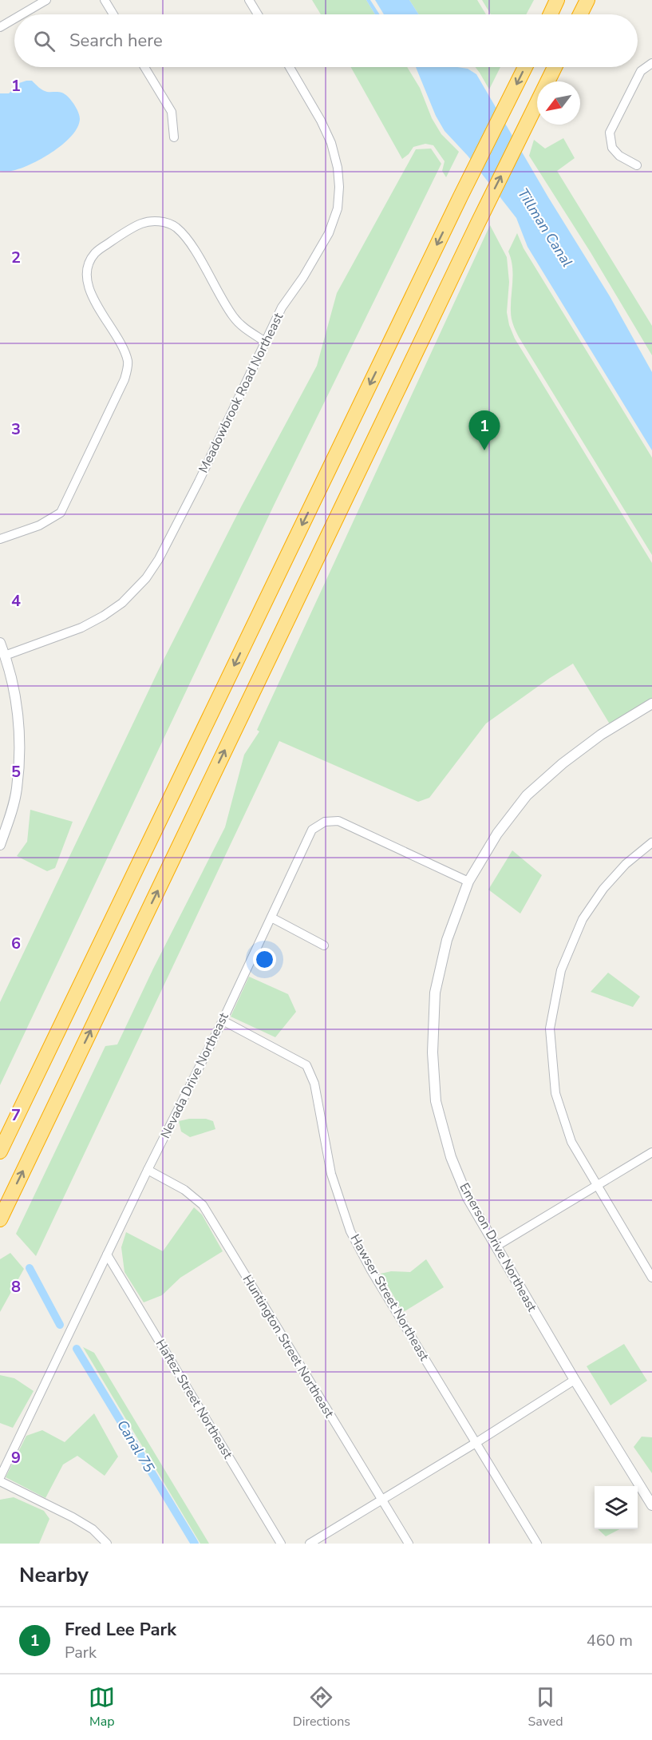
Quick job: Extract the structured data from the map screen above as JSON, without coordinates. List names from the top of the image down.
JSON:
{
  "streets": {
    "street": [
      "Meadowbrook Road Northeast",
      "Nevada Drive Northeast",
      "Emerson Drive Northeast",
      "Hawser Street Northeast",
      "Huntington Street Northeast",
      "Haftez Street Northeast"
    ]
  },
  "crossings": [
    ["Nevada Drive Northeast", "Emerson Drive Northeast"],
    ["Nevada Drive Northeast", "Hawser Street Northeast"],
    ["Nevada Drive Northeast", "Huntington Street Northeast"],
    ["Nevada Drive Northeast", "Haftez Street Northeast"]
  ],
  "water": ["Tillman Canal", "Canal 75"],
  "north": "bottom left",
  "page": {
    "search": "Search here",
    "pins": "1",
    "heading": "Nearby",
    "list": [
      {
        "mark": "1",
        "name": "Fred Lee Park",
        "note": "Park",
        "value": "460 m"
      }
    ],
    "nav": ["Map", "Directions", "Saved"]
  },
  "grid": {
    "rows": [
      "1",
      "2",
      "3",
      "4",
      "5",
      "6",
      "7",
      "8",
      "9"
    ]
  }
}
